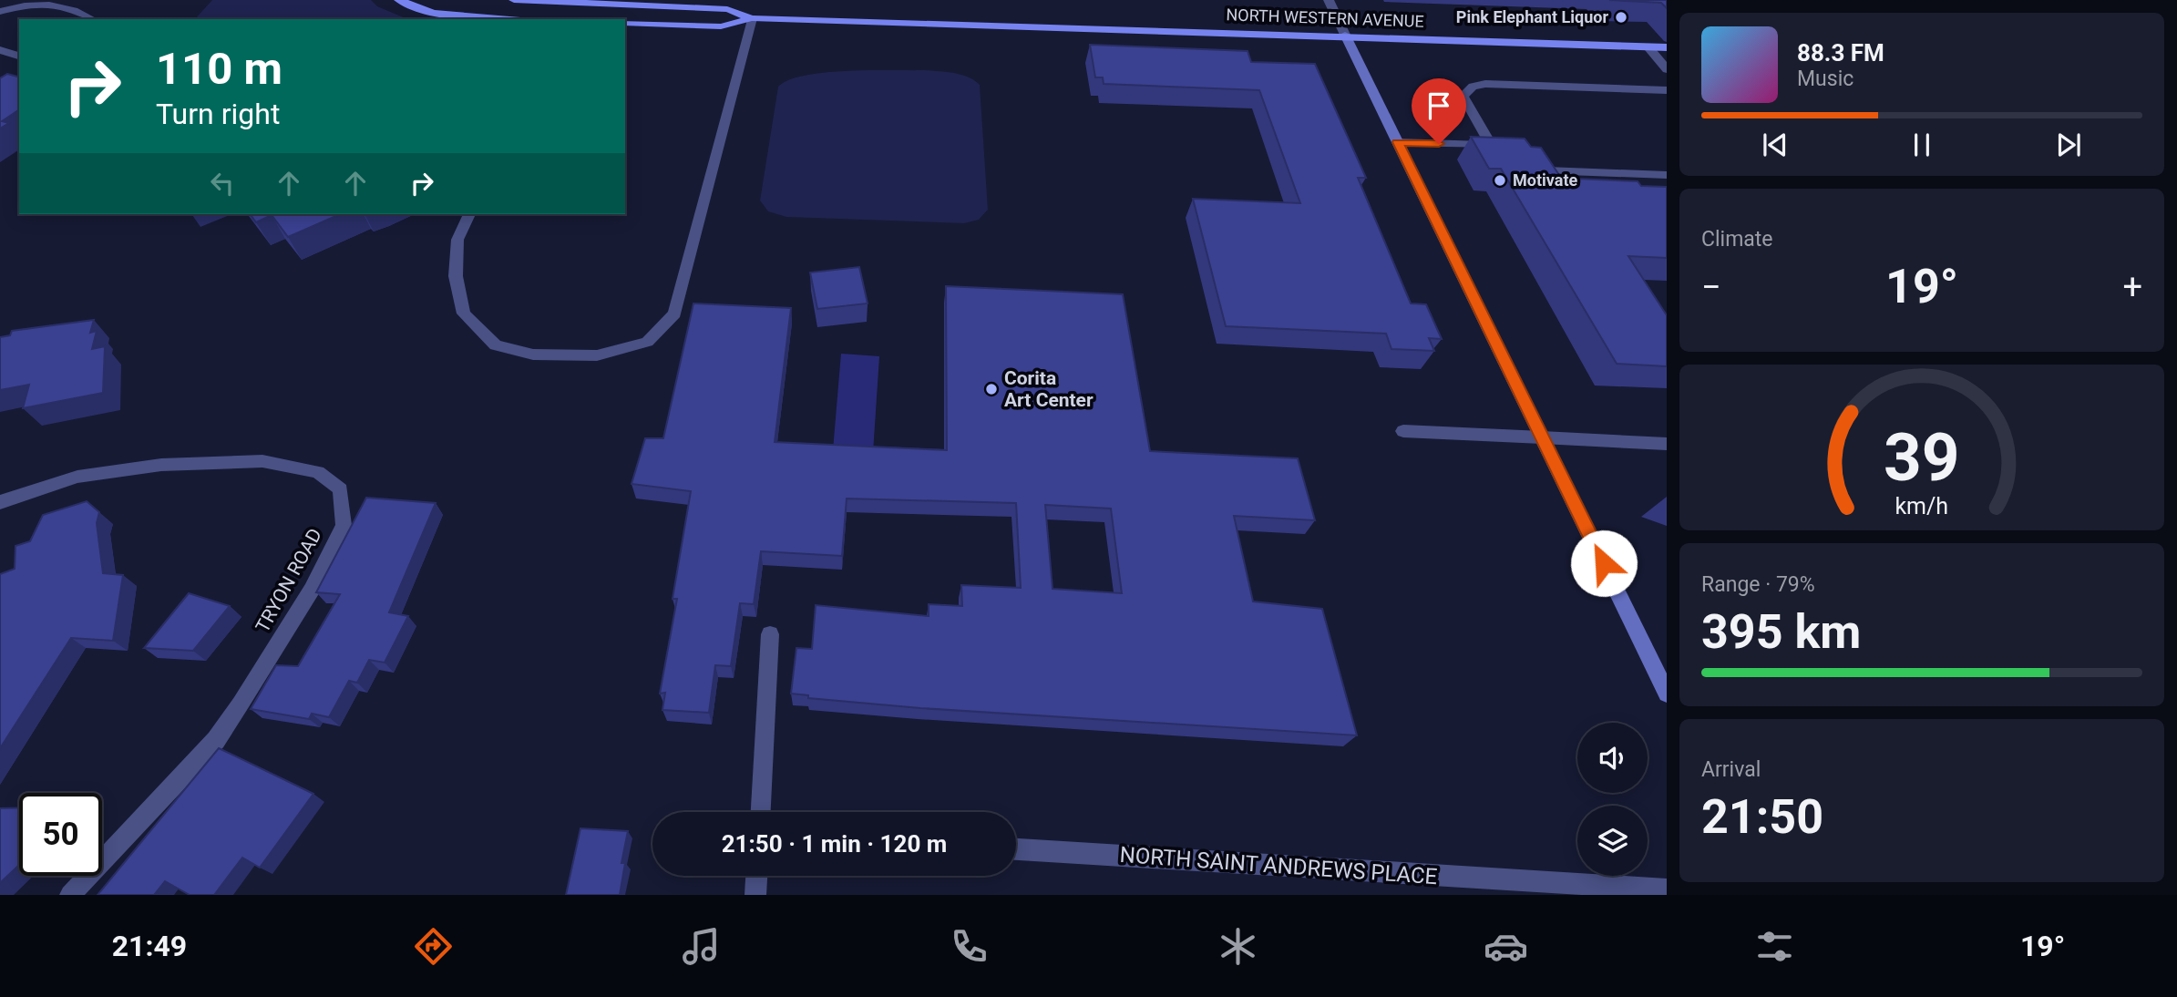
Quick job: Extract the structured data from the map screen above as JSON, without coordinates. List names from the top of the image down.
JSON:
{
  "streets": {
    "main road": ["NORTH WESTERN AVENUE"],
    "street": ["TRYON ROAD", "NORTH SAINT ANDREWS PLACE"]
  },
  "places": ["Pink Elephant Liquor", "Motivate", "Corita Art Center"],
  "page": {
    "turn": ["110 m", "Turn right"],
    "song": ["88.3 FM", "Music"],
    "tile": [
      "Climate",
      ["Range · 79%", "395 km"],
      ["Arrival", "21:50"]
    ],
    "heat": ["−", "19°", "+"],
    "limit": "50",
    "trip": "21:50 · 1 min · 120 m",
    "tabs": ["21:49", "19°"],
    "gauge": ["39", "km/h"]
  }
}
